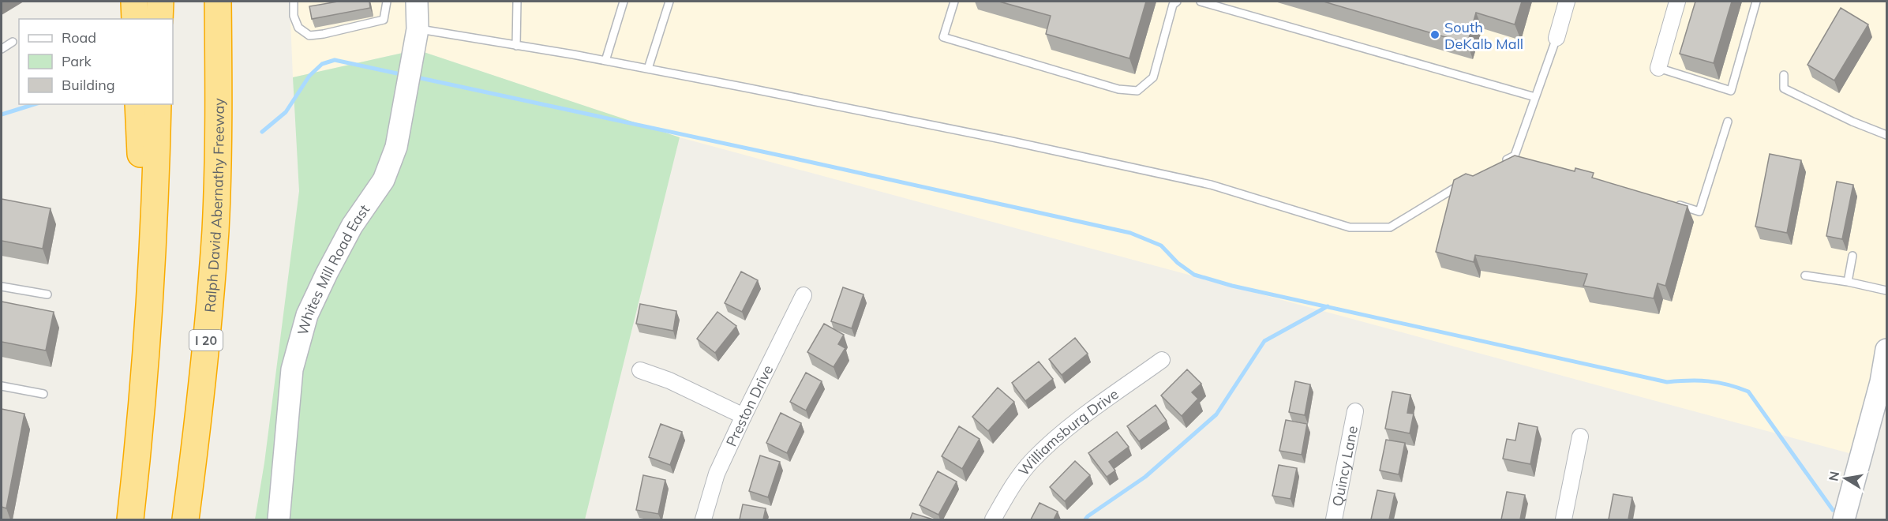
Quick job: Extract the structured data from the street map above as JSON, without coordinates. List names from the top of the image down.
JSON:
{
  "streets": {
    "highway": ["Ralph David Abernathy Freeway", "I 20"],
    "street": [
      "Whites Mill Road East",
      "Preston Drive",
      "Williamsburg Drive",
      "Quincy Lane"
    ]
  },
  "places": ["South DeKalb Mall"],
  "legend": ["Road", "Park", "Building"],
  "north": "left"
}
